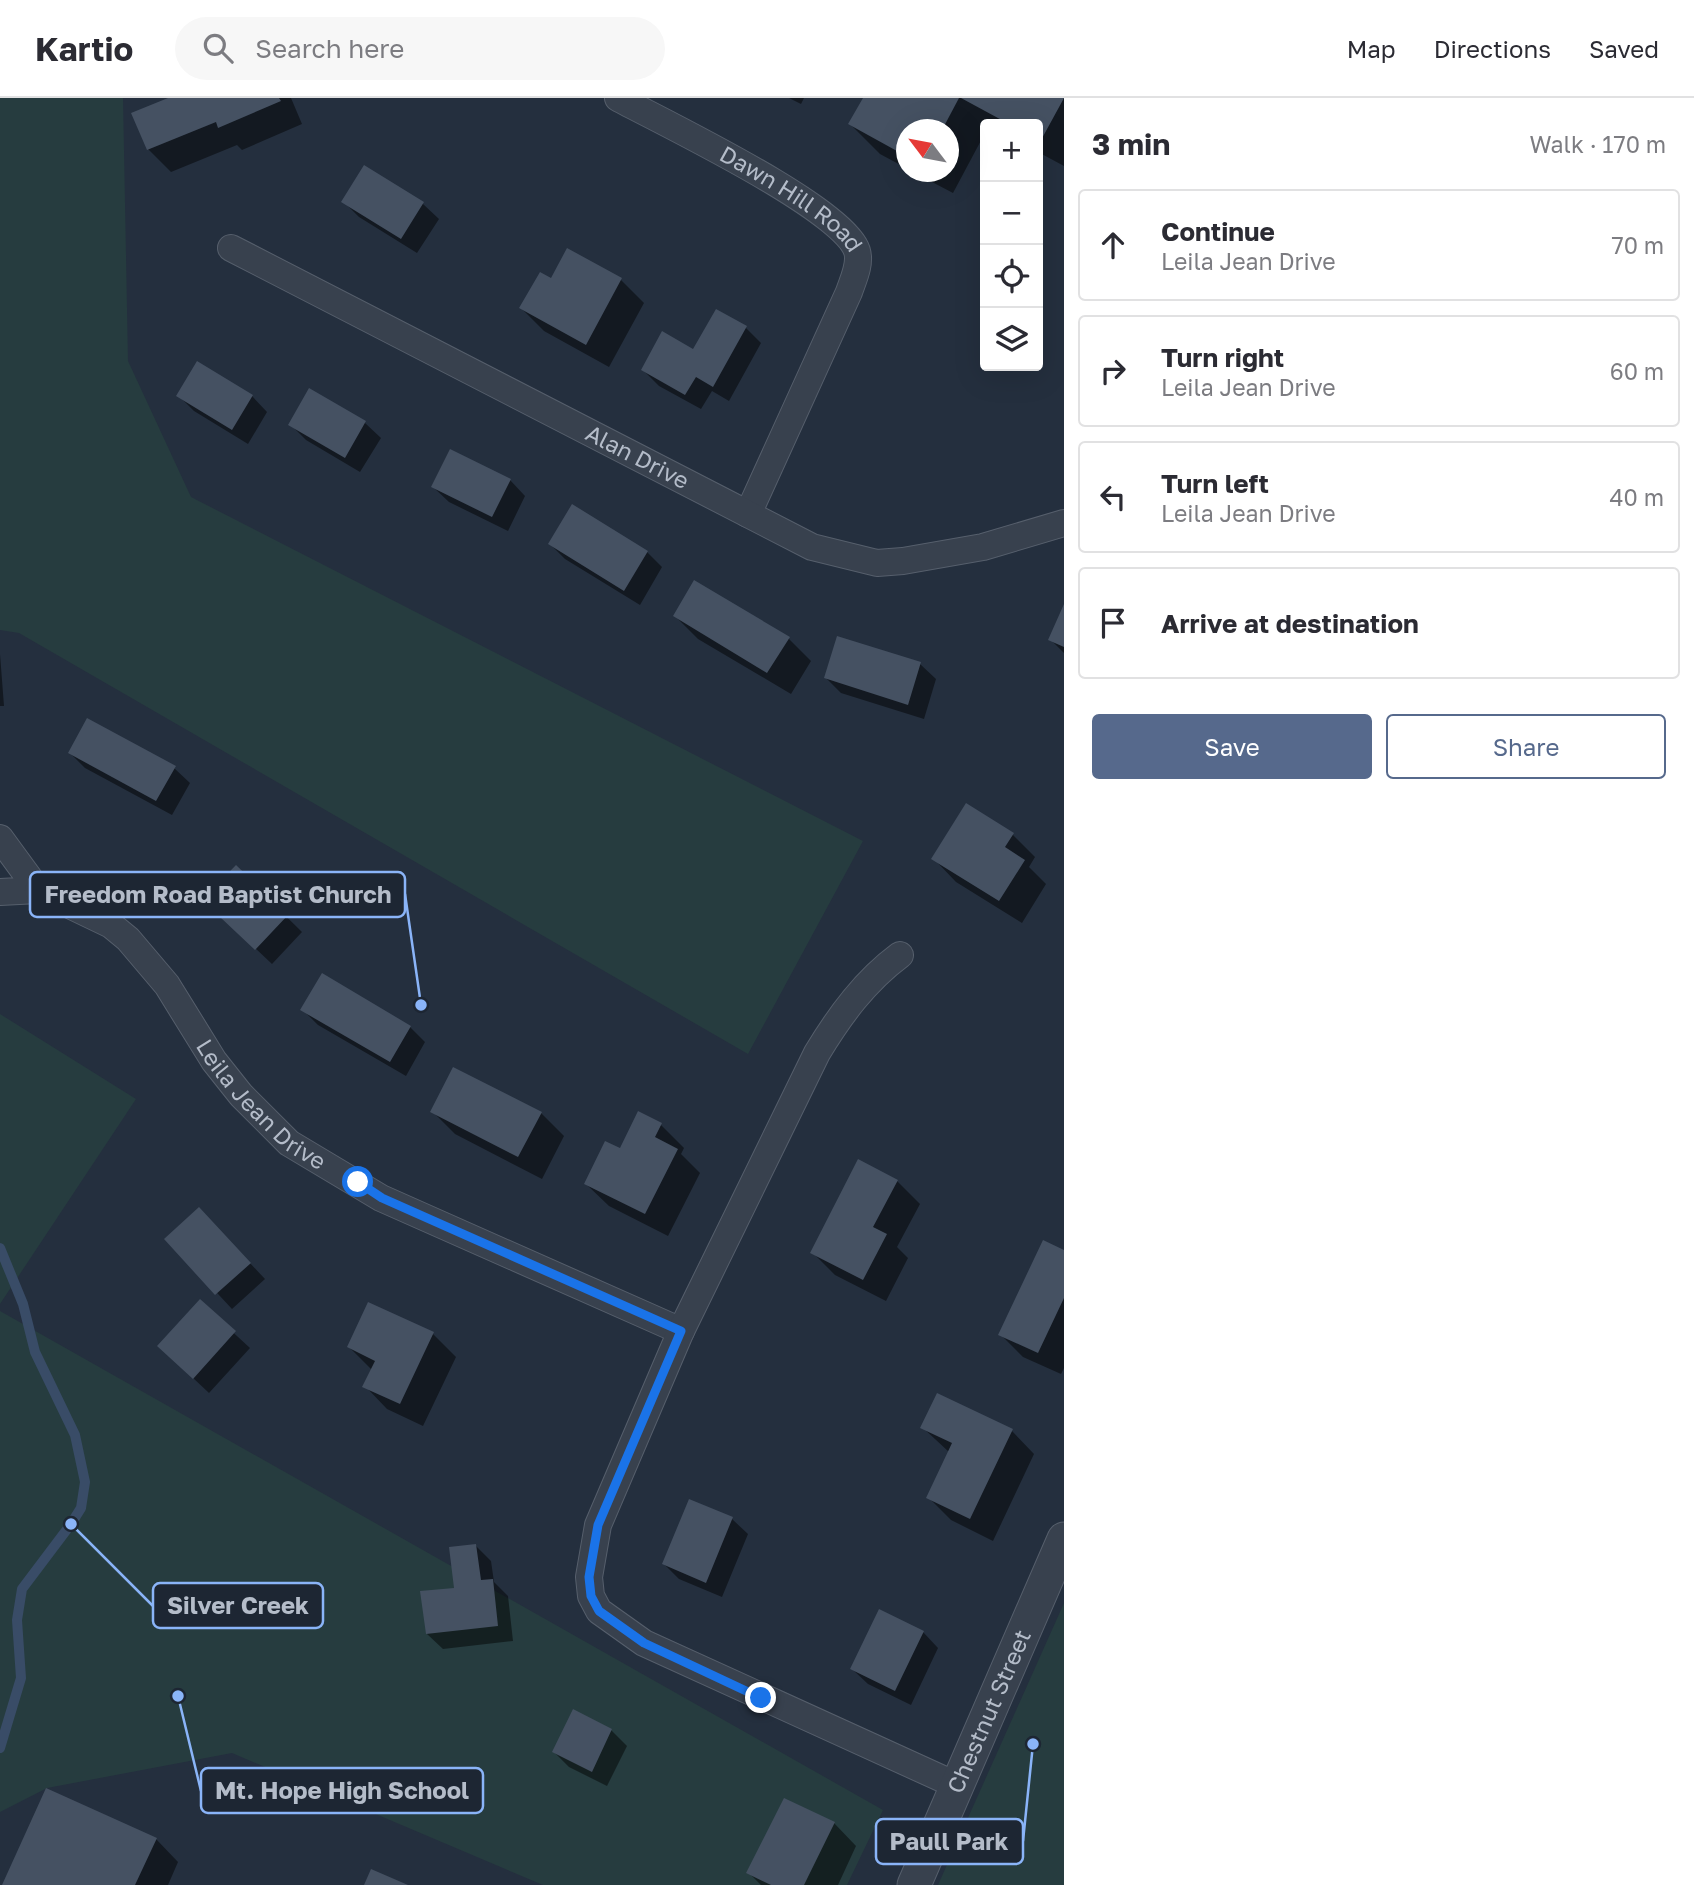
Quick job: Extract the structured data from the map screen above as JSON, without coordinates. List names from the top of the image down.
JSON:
{
  "streets": {
    "street": [
      "Dawn Hill Road",
      "Alan Drive",
      "Leila Jean Drive",
      "Chestnut Street"
    ]
  },
  "crossings": [
    ["Dawn Hill Road", "Alan Drive"]
  ],
  "places": [
    "Freedom Road Baptist Church",
    "Silver Creek",
    "Mt. Hope High School",
    "Paull Park"
  ],
  "north": "top left",
  "page": {
    "header": "Kartio",
    "search": "Search here",
    "nav": ["Map", "Directions", "Saved"],
    "heading": ["3 min", "Walk · 170 m"],
    "map_buttons": ["+", "−"],
    "list": [
      ["Continue", "Leila Jean Drive", "70 m"],
      ["Turn right", "Leila Jean Drive", "60 m"],
      ["Turn left", "Leila Jean Drive", "40 m"],
      "Arrive at destination"
    ],
    "buttons": ["Save", "Share"]
  }
}
